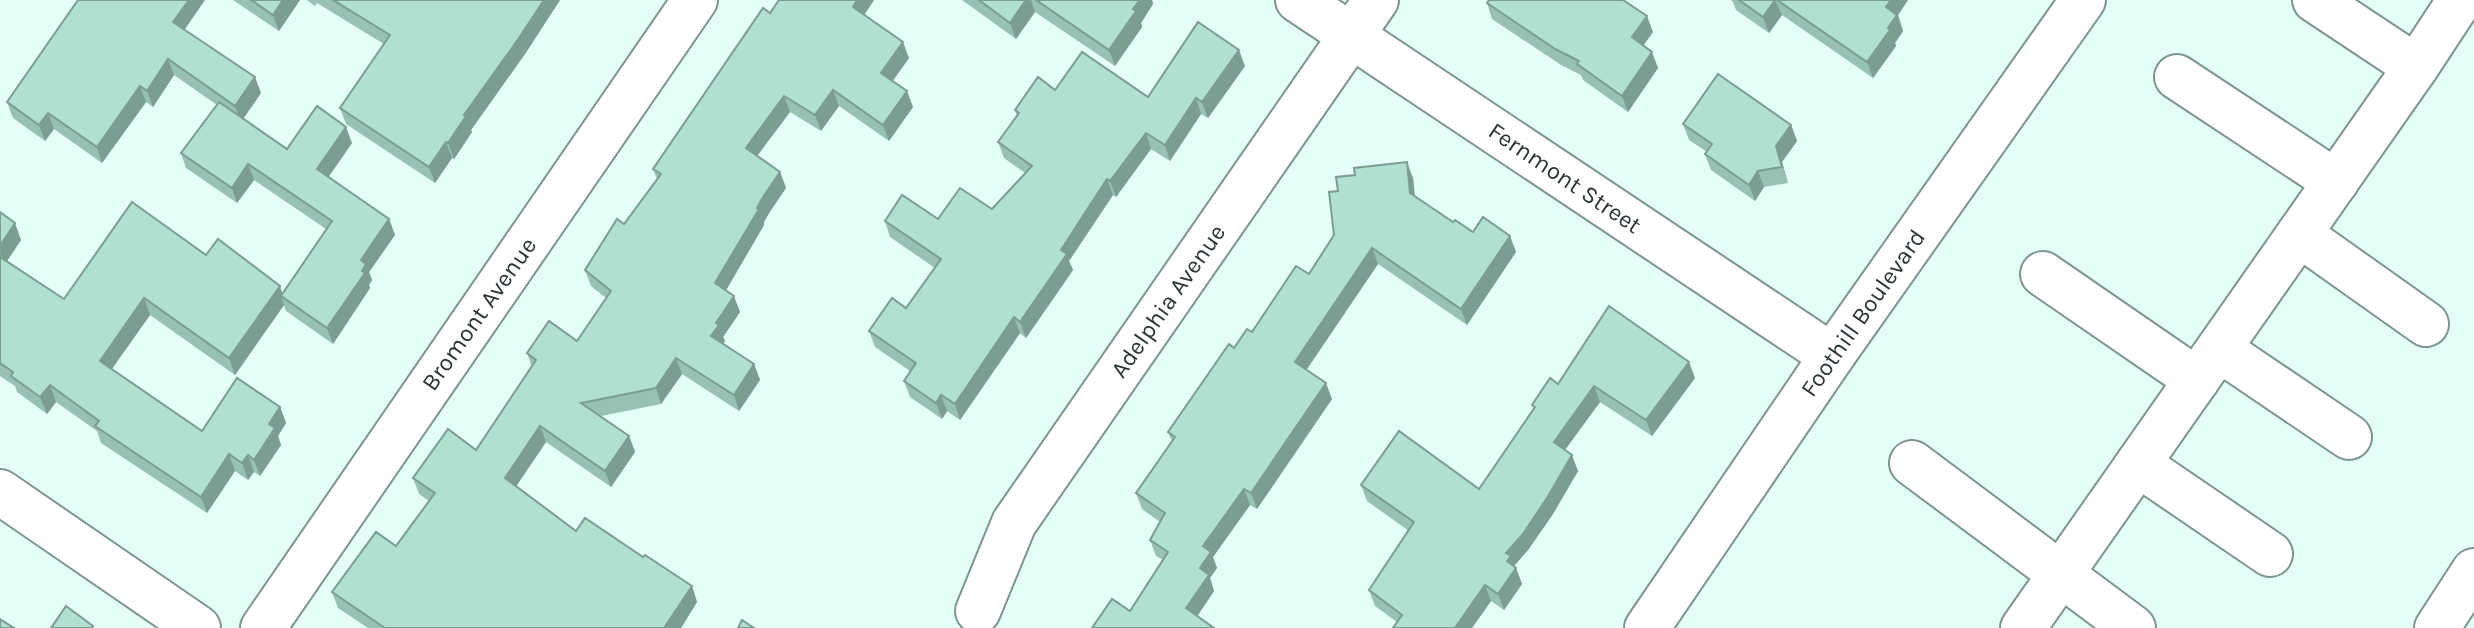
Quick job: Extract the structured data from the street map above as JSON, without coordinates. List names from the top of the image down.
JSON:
{
  "streets": {
    "main road": [
      "Fernmont Street",
      "Adelphia Avenue",
      "Foothill Boulevard",
      "Bromont Avenue"
    ]
  },
  "crossings": [
    ["Fernmont Street", "Adelphia Avenue"],
    ["Fernmont Street", "Foothill Boulevard"]
  ]
}
